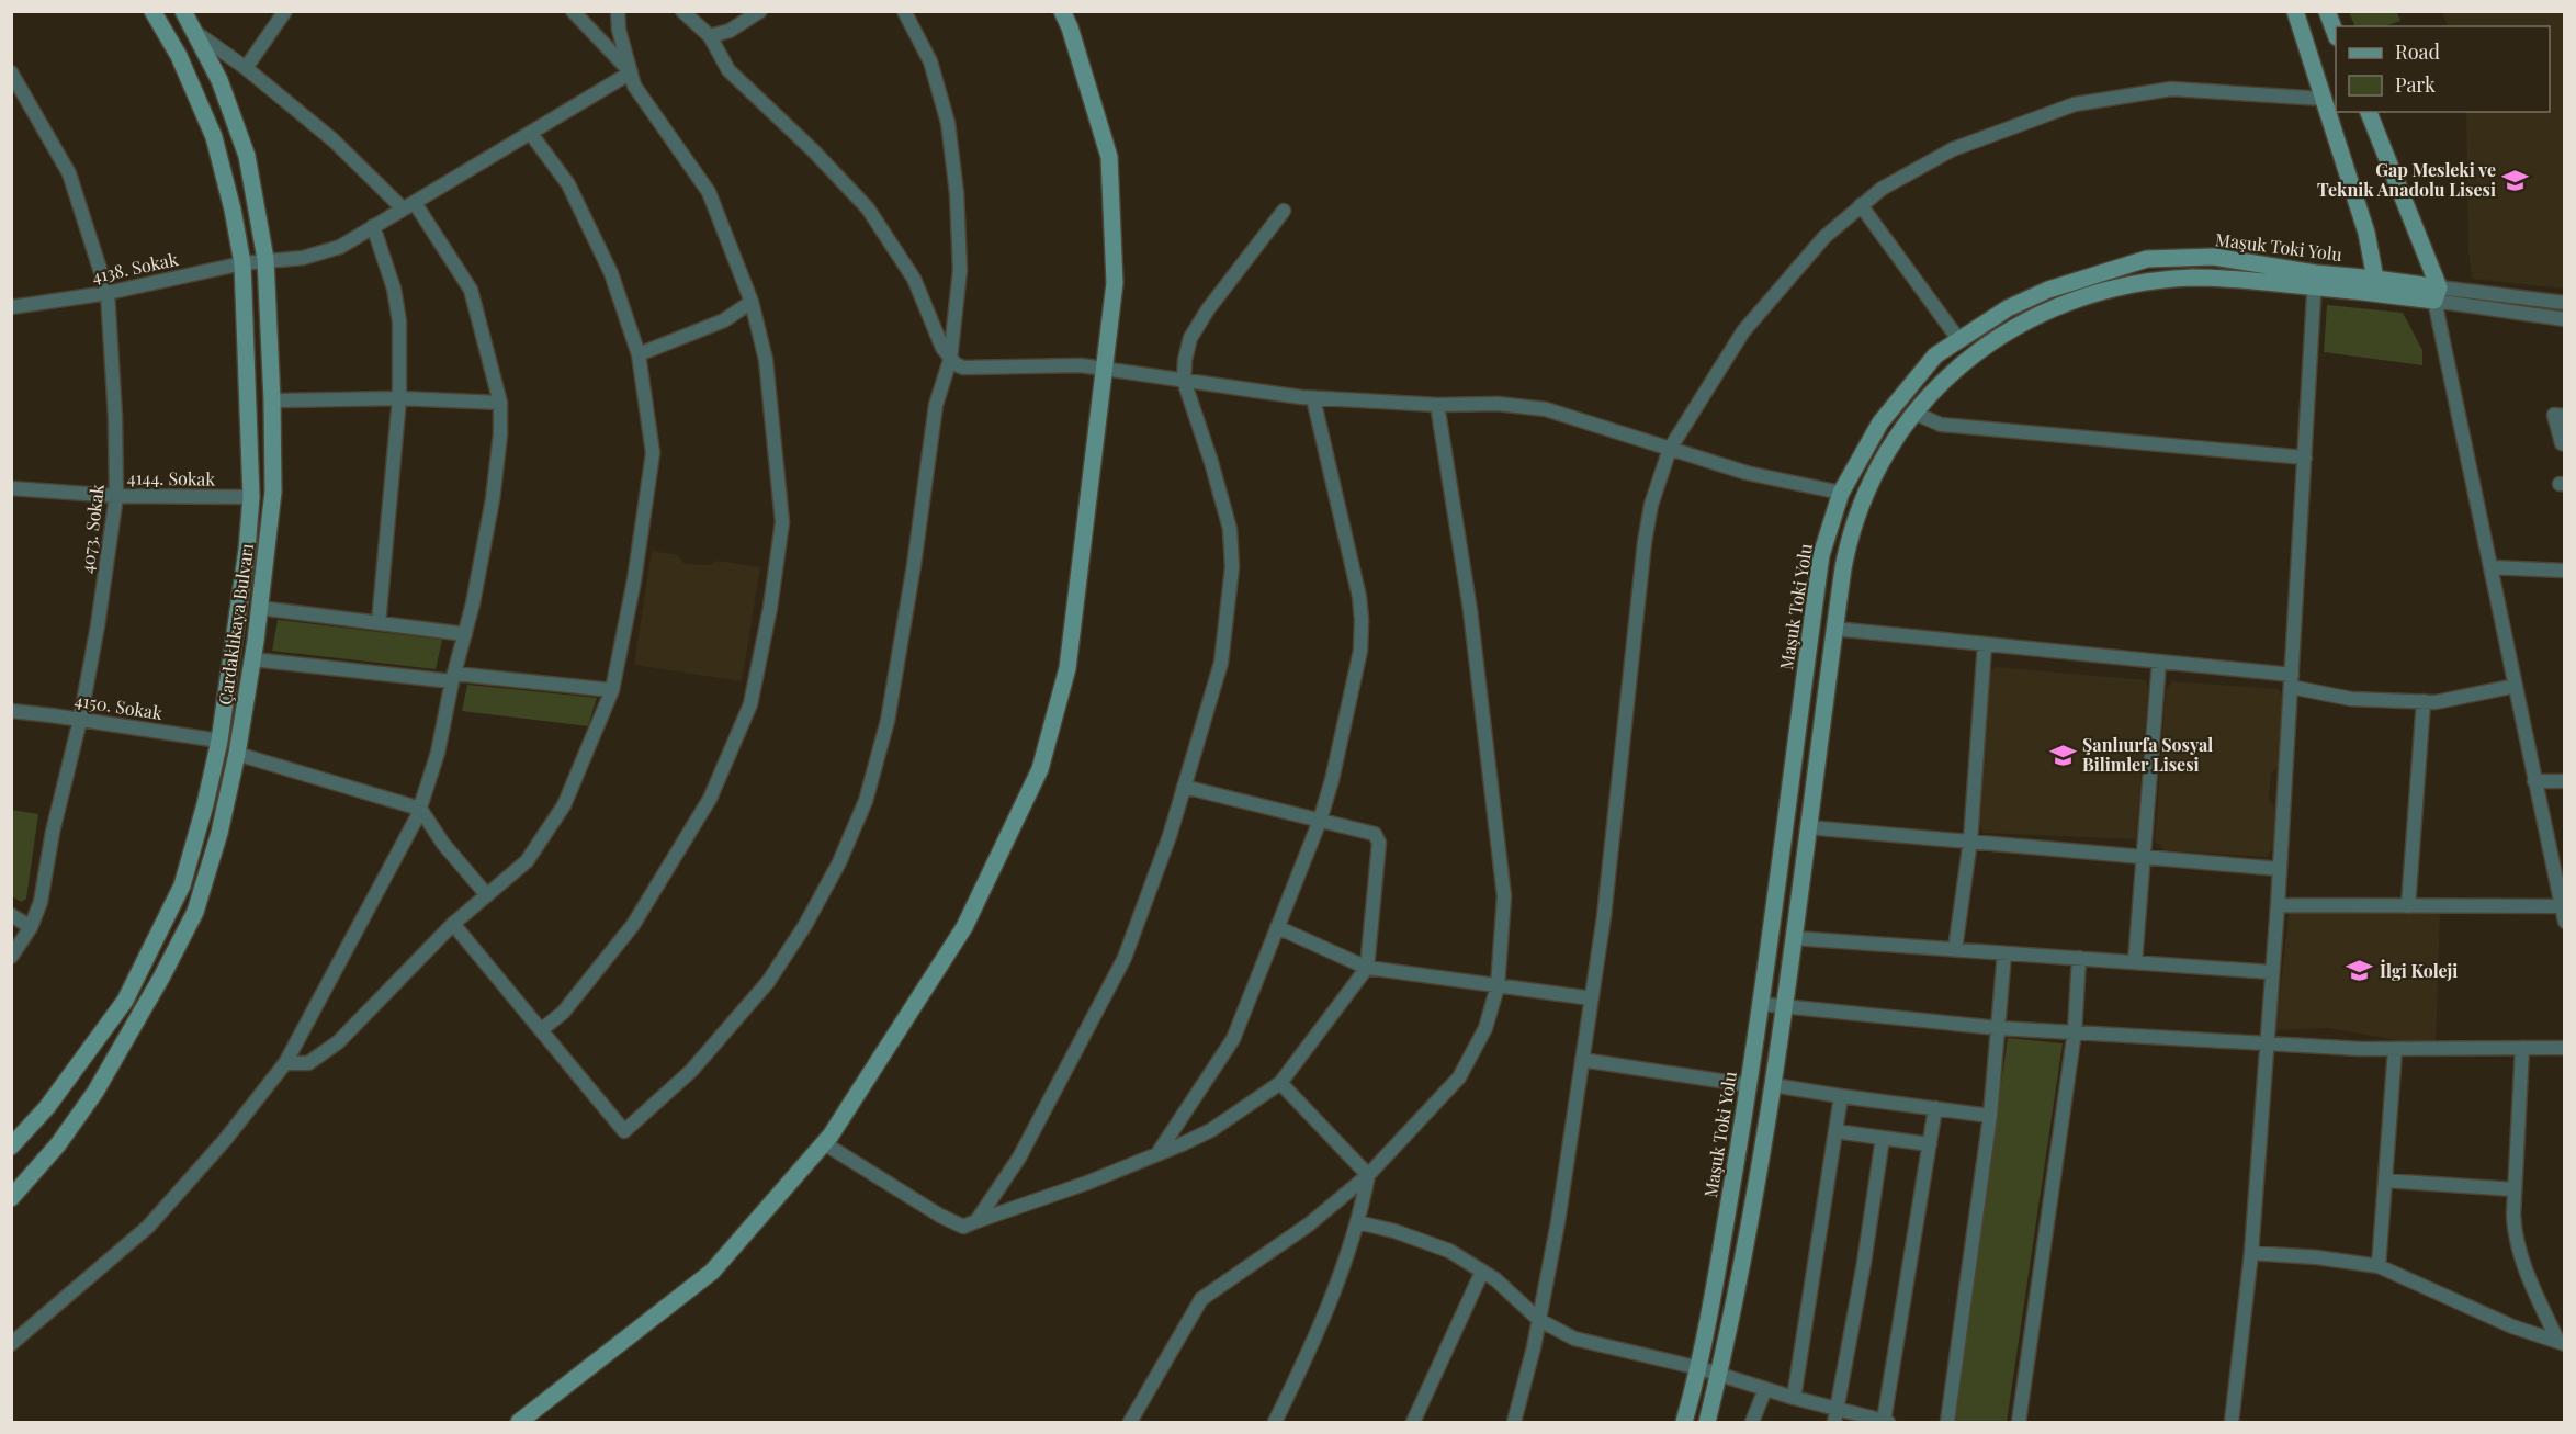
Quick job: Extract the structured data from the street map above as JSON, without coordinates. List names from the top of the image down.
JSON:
{
  "streets": {
    "main road": ["Maşuk Toki Yolu", "Çardaklıkaya Bulvarı"],
    "street": [
      "4138. Sokak",
      "4144. Sokak",
      "4073. Sokak",
      "4150. Sokak"
    ]
  },
  "crossings": [
    ["4138. Sokak", "4073. Sokak"],
    ["4138. Sokak", "Çardaklıkaya Bulvarı"],
    ["4144. Sokak", "4073. Sokak"],
    ["4144. Sokak", "Çardaklıkaya Bulvarı"],
    ["4073. Sokak", "4150. Sokak"],
    ["Çardaklıkaya Bulvarı", "4150. Sokak"]
  ],
  "places": {
    "school or university": ["Gap Mesleki ve Teknik Anadolu Lisesi", "Şanlıurfa Sosyal Bilimler Lisesi", "İlgi Koleji"]
  },
  "legend": ["Road", "Park"]
}
